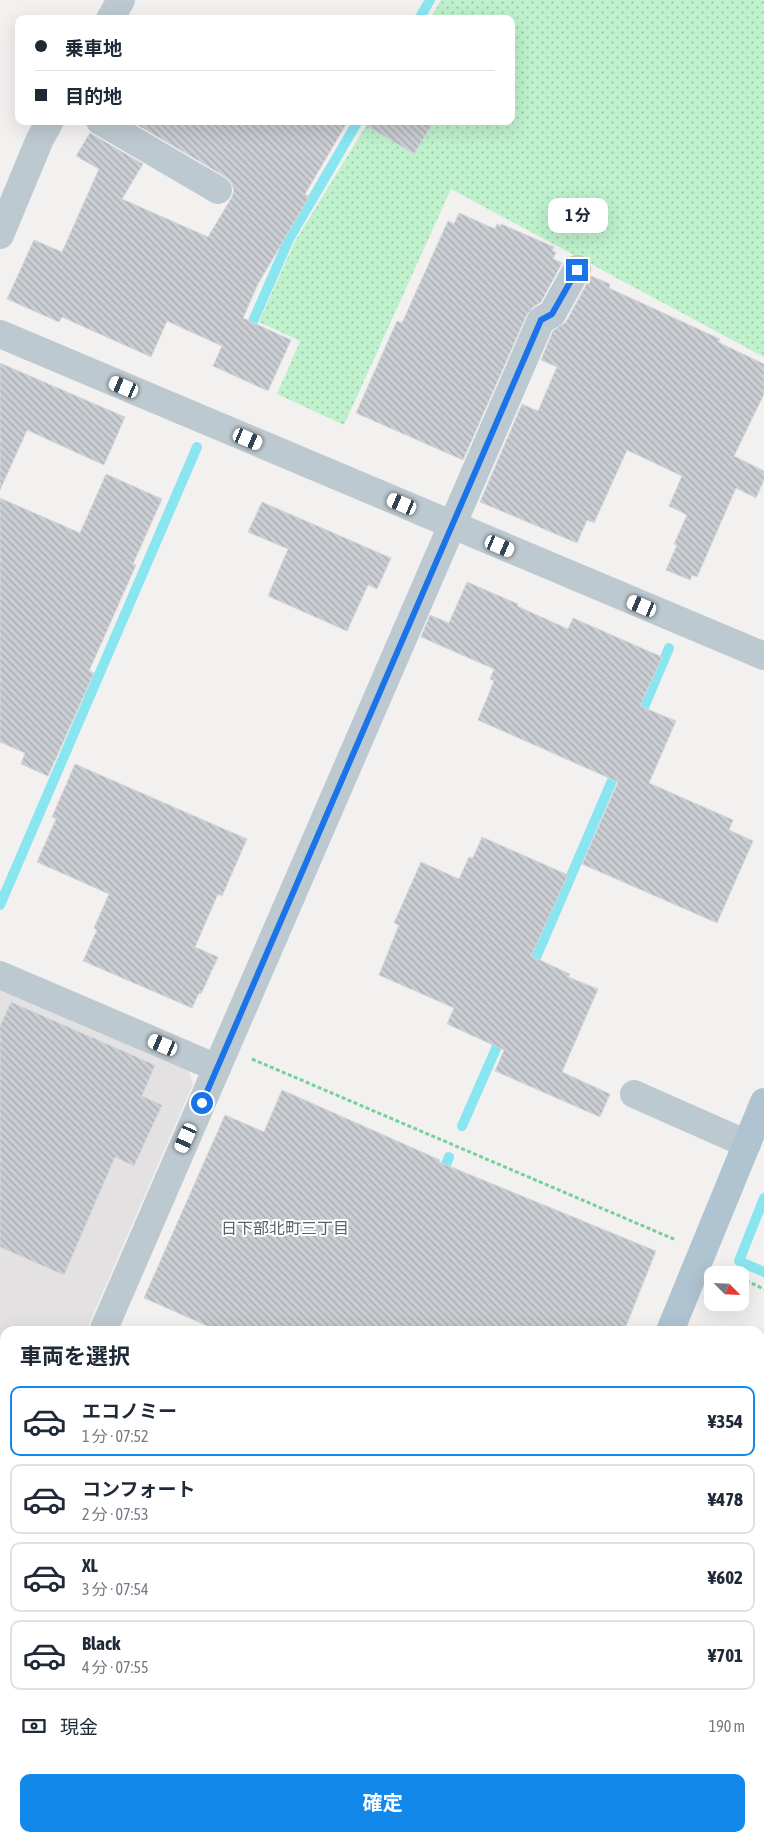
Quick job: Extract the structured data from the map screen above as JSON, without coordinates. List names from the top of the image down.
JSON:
{
  "districts": ["日下部北町三丁目"],
  "north": "bottom right",
  "page": {
    "banner": ["乗車地", "目的地"],
    "bubble": "1 分",
    "heading": "車両を選択",
    "list": [
      {
        "name": "エコノミー",
        "note": "1 分 · 07:52",
        "value": "¥354"
      },
      {
        "name": "コンフォート",
        "note": "2 分 · 07:53",
        "value": "¥478"
      },
      {
        "name": "XL",
        "note": "3 分 · 07:54",
        "value": "¥602"
      },
      {
        "name": "Black",
        "note": "4 分 · 07:55",
        "value": "¥701"
      }
    ],
    "pay": ["現金", "190 m"],
    "buttons": "確定"
  }
}
